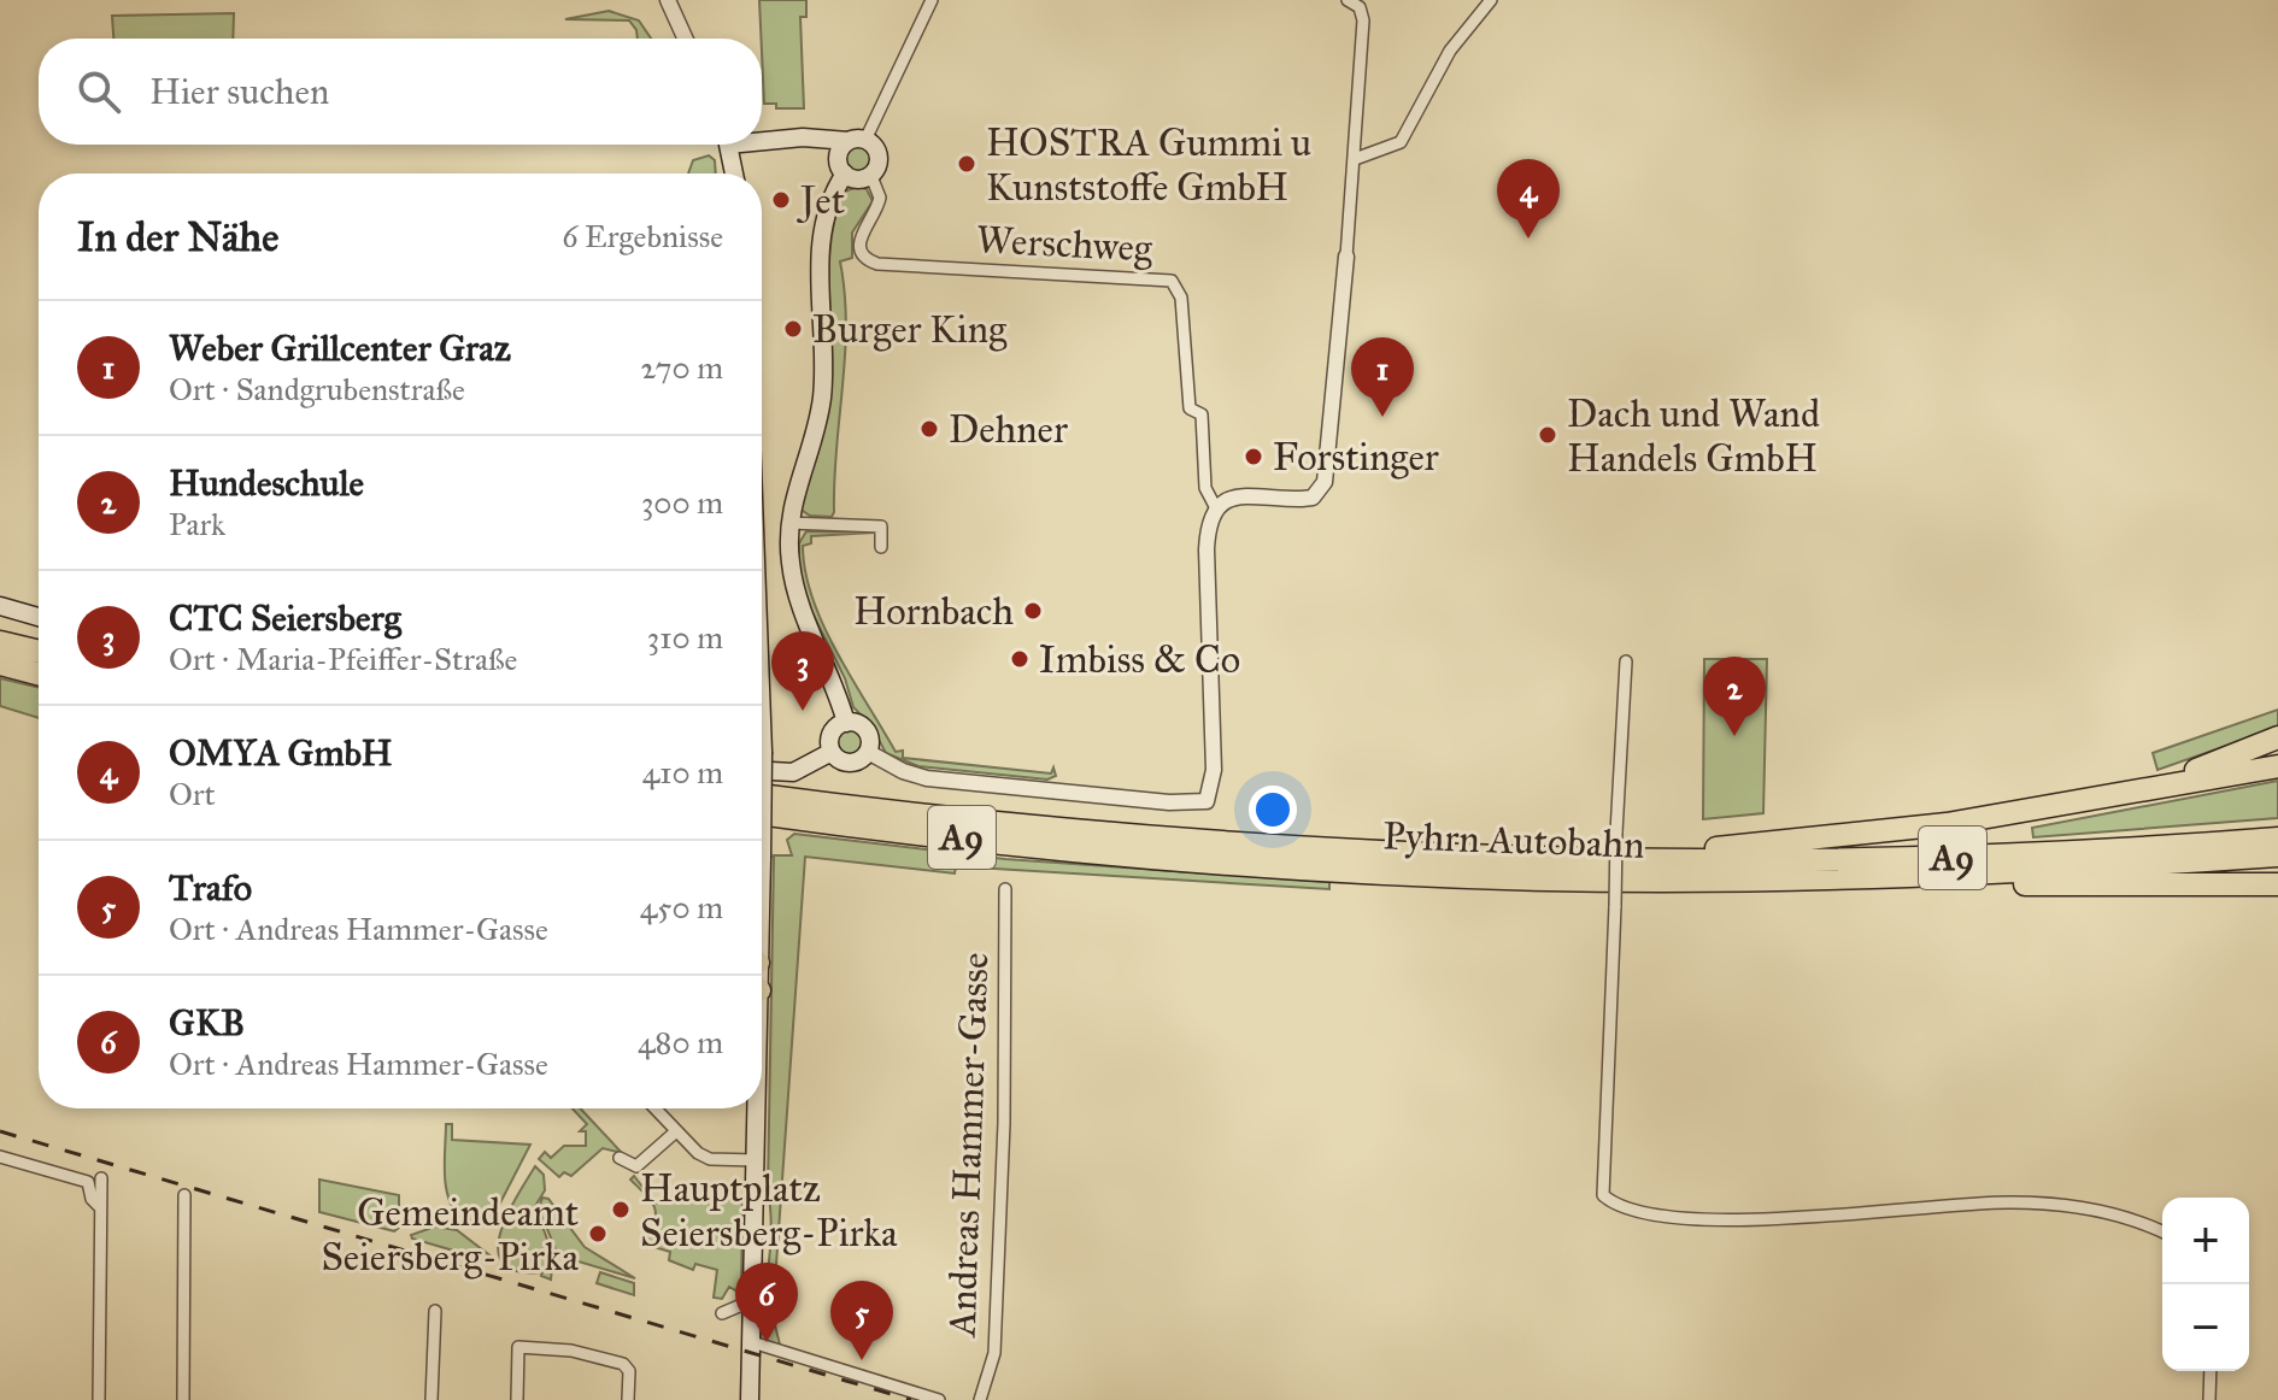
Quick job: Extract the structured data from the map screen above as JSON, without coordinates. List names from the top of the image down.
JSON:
{
  "streets": {
    "highway": ["A9", "Pyhrn Autobahn"],
    "street": ["Werschweg", "Andreas Hammer-Gasse"]
  },
  "places": [
    "HOSTRA Gummi u Kunststoffe GmbH",
    "Jet",
    "Burger King",
    "Dehner",
    "Dach und Wand Handels GmbH",
    "Forstinger",
    "Hornbach",
    "Imbiss & Co",
    "Hauptplatz Seiersberg-Pirka",
    "Gemeindeamt Seiersberg-Pirka"
  ],
  "page": {
    "search": "Hier suchen",
    "pins": [
      "4",
      "1",
      "3",
      "2",
      "6",
      "5"
    ],
    "heading": ["In der Nähe", "6 Ergebnisse"],
    "list": [
      {
        "mark": "1",
        "name": "Weber Grillcenter Graz",
        "note": "Ort · Sandgrubenstraße",
        "value": "270 m"
      },
      {
        "mark": "2",
        "name": "Hundeschule",
        "note": "Park",
        "value": "300 m"
      },
      {
        "mark": "3",
        "name": "CTC Seiersberg",
        "note": "Ort · Maria-Pfeiffer-Straße",
        "value": "310 m"
      },
      {
        "mark": "4",
        "name": "OMYA GmbH",
        "note": "Ort",
        "value": "410 m"
      },
      {
        "mark": "5",
        "name": "Trafo",
        "note": "Ort · Andreas Hammer-Gasse",
        "value": "450 m"
      },
      {
        "mark": "6",
        "name": "GKB",
        "note": "Ort · Andreas Hammer-Gasse",
        "value": "480 m"
      }
    ],
    "map_buttons": ["+", "−"]
  }
}
